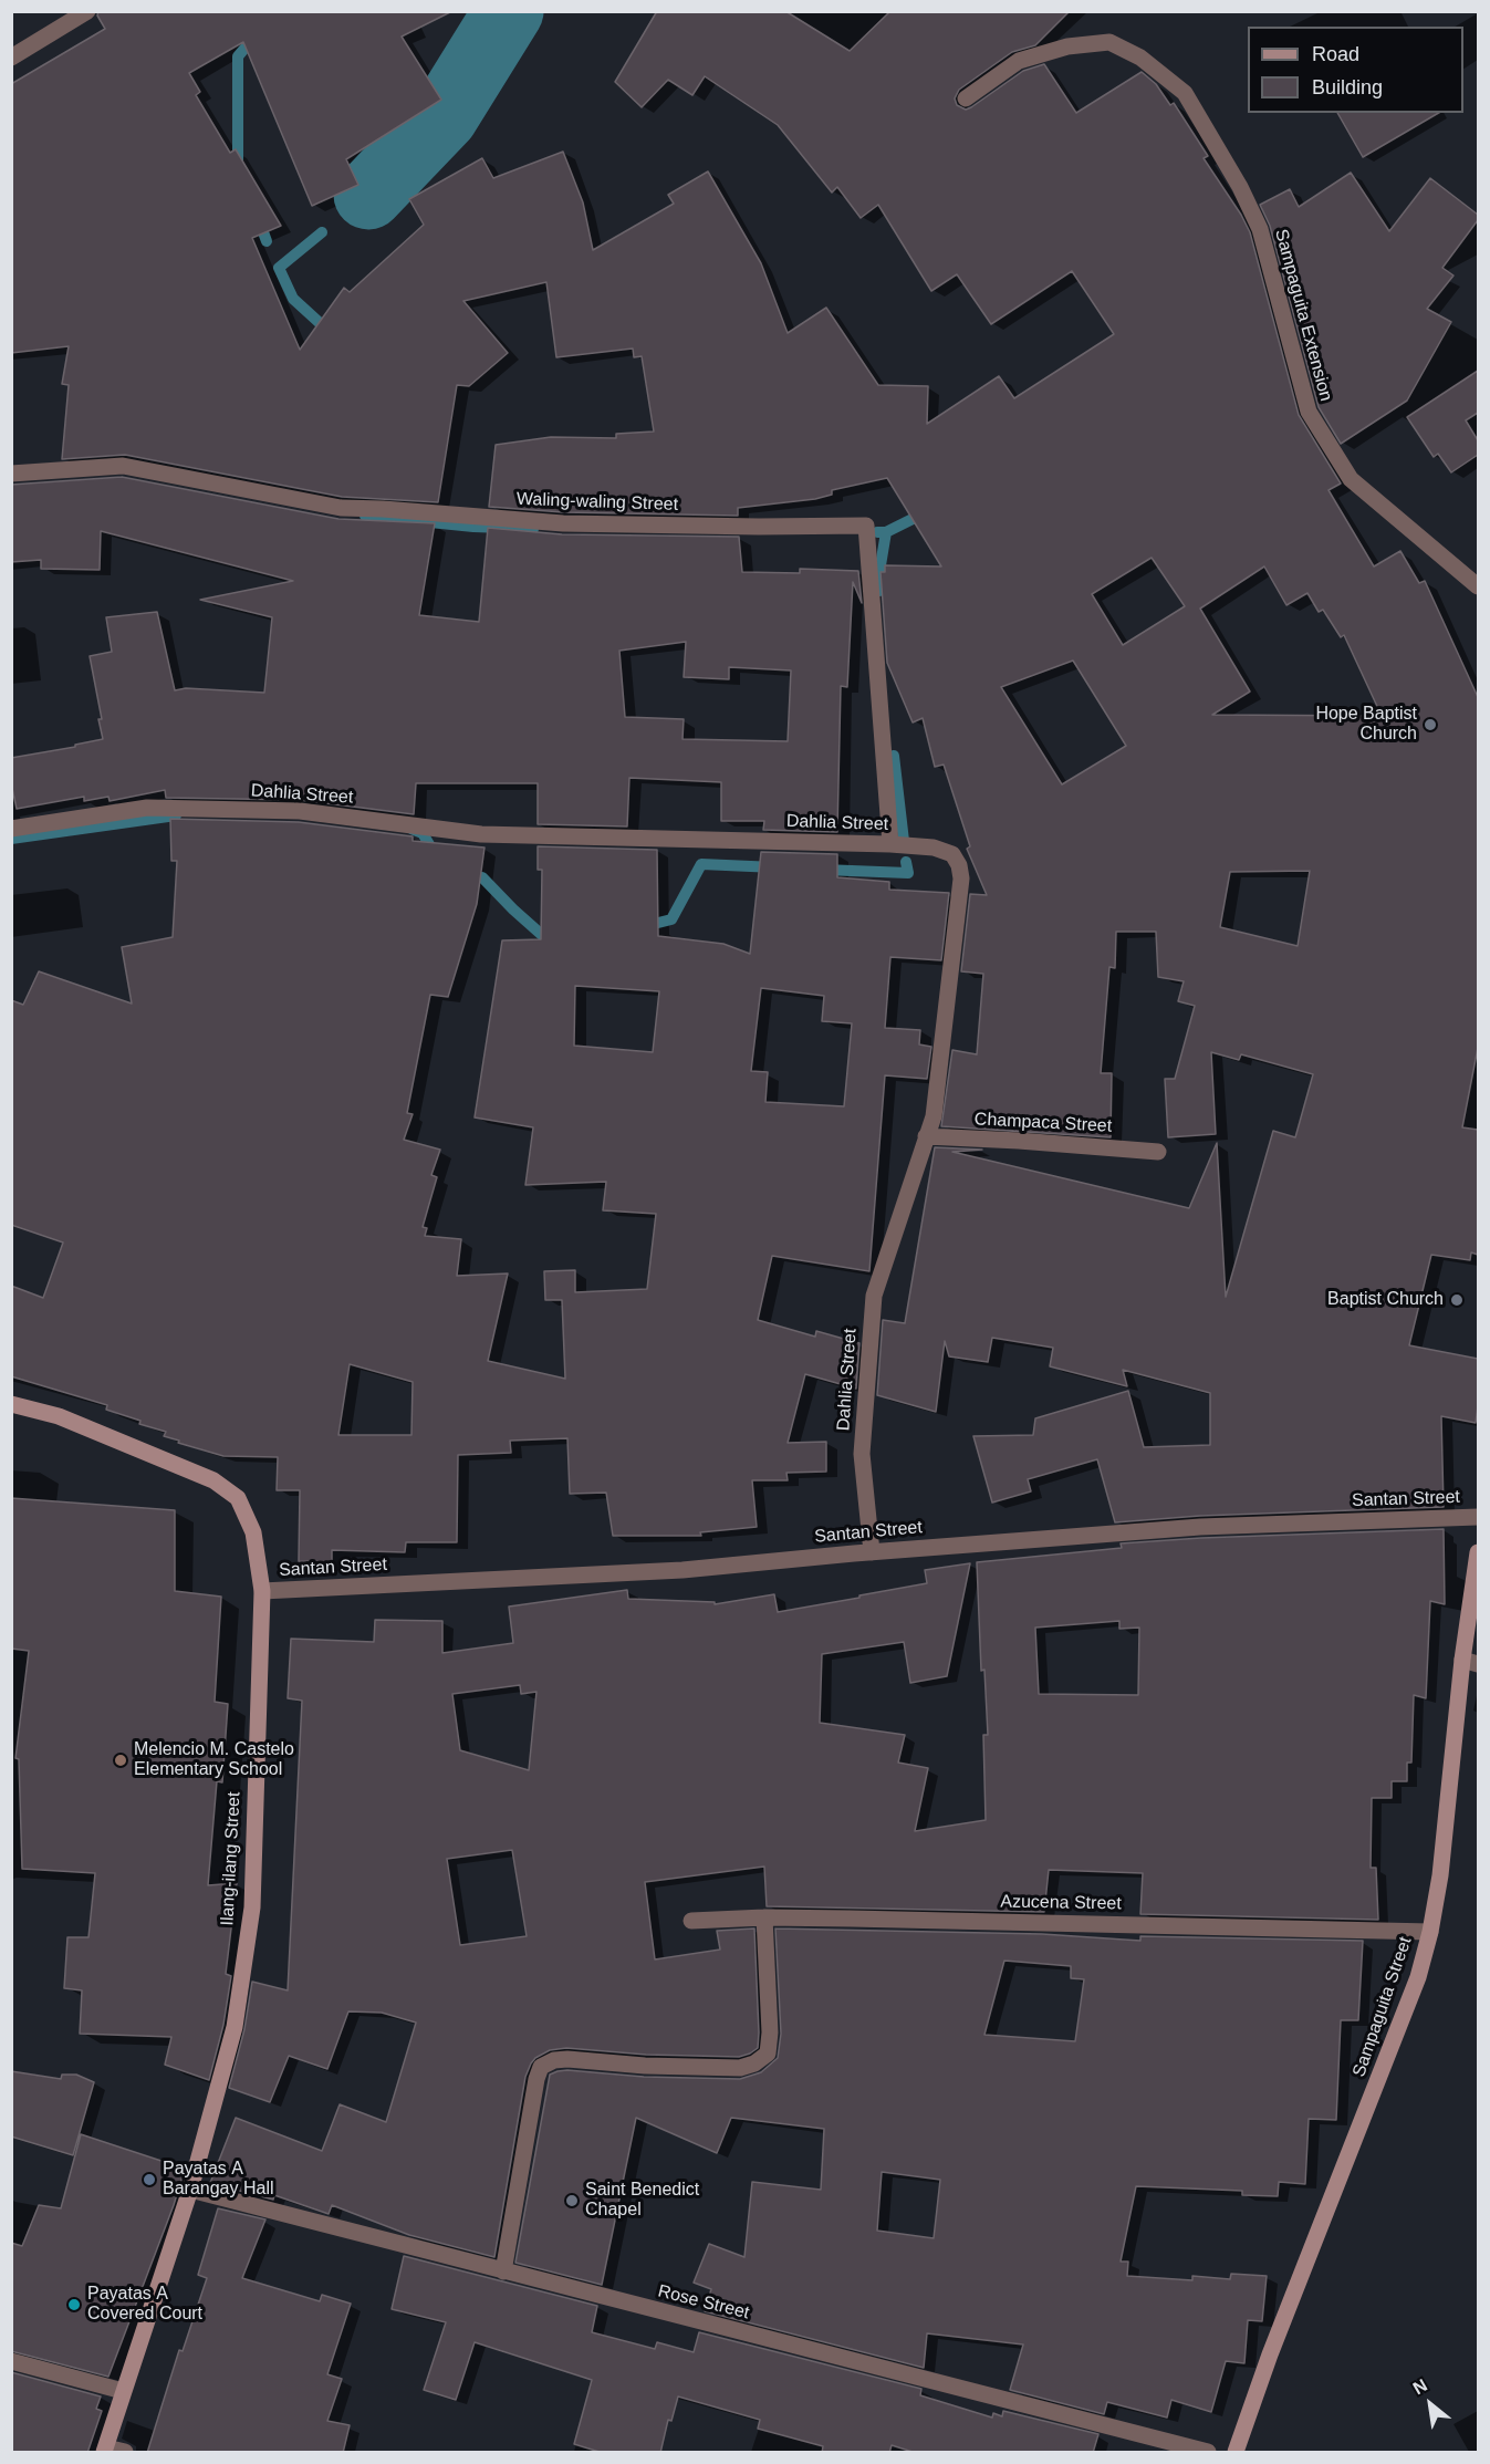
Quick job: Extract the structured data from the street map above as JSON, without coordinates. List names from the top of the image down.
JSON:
{
  "streets": {
    "street": [
      "Sampaguita Extension",
      "Waling-waling Street",
      "Dahlia Street",
      "Champaca Street",
      "Santan Street",
      "Ilang-ilang Street",
      "Azucena Street",
      "Sampaguita Street",
      "Rose Street"
    ]
  },
  "crossings": [
    ["Waling-waling Street", "Dahlia Street"],
    ["Dahlia Street", "Champaca Street"],
    ["Dahlia Street", "Santan Street"],
    ["Santan Street", "Ilang-ilang Street"],
    ["Ilang-ilang Street", "Rose Street"],
    ["Azucena Street", "Sampaguita Street"]
  ],
  "places": [
    "Hope Baptist Church",
    "Baptist Church",
    "Melencio M. Castelo Elementary School",
    "Payatas A Barangay Hall",
    "Saint Benedict Chapel",
    "Payatas A Covered Court"
  ],
  "legend": ["Road", "Building"],
  "north": "top left"
}
